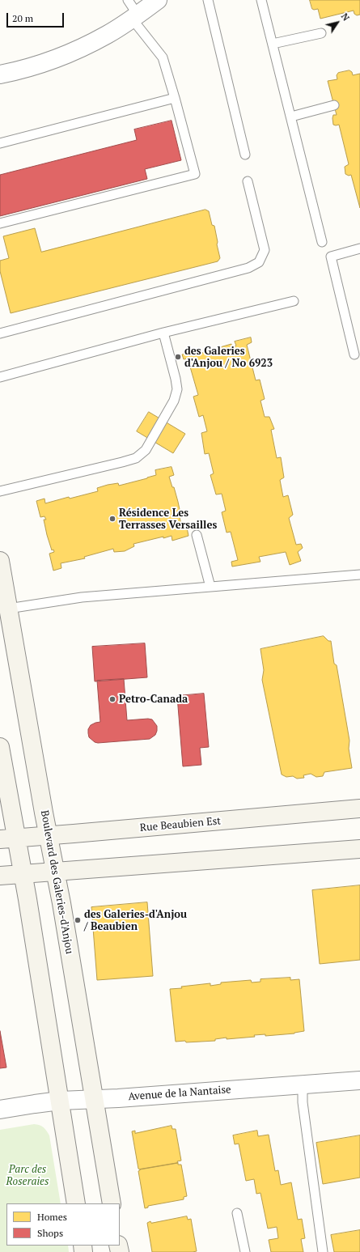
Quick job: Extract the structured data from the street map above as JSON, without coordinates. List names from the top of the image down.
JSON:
{
  "streets": {
    "street": ["Rue Beaubien Est", "Boulevard des Galeries-d'Anjou", "Avenue de la Nantaise"]
  },
  "crossings": [
    ["Rue Beaubien Est", "Boulevard des Galeries-d'Anjou"],
    ["Boulevard des Galeries-d'Anjou", "Avenue de la Nantaise"]
  ],
  "parks": ["Parc des Roseraies"],
  "places": [
    "des Galeries d'Anjou / No 6923",
    "Résidence Les Terrasses Versailles",
    "Petro-Canada",
    "des Galeries-d'Anjou / Beaubien"
  ],
  "legend": ["Homes", "Shops"],
  "scale_bar": "20 m",
  "north": "top right"
}
